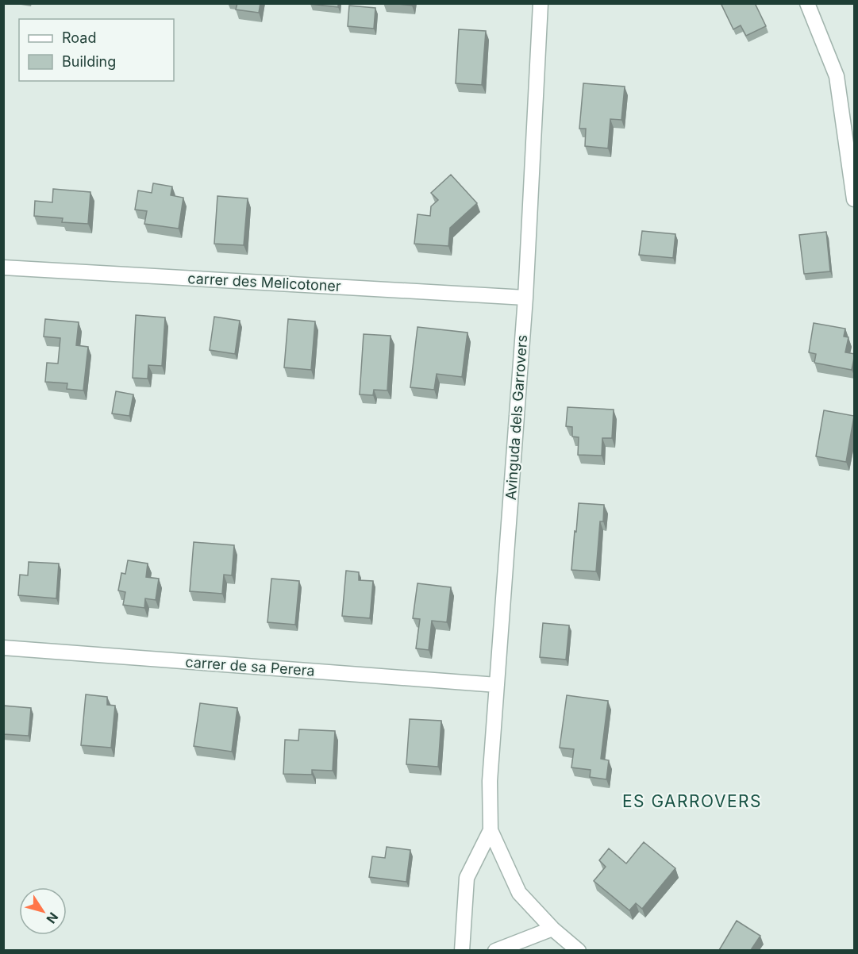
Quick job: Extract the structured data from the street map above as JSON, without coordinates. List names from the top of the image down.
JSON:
{
  "streets": {
    "street": ["carrer des Melicotoner", "Avinguda dels Garrovers", "carrer de sa Perera"]
  },
  "crossings": [
    ["carrer des Melicotoner", "Avinguda dels Garrovers"],
    ["Avinguda dels Garrovers", "carrer de sa Perera"]
  ],
  "districts": ["ES GARROVERS"],
  "legend": ["Road", "Building"],
  "north": "bottom right"
}
